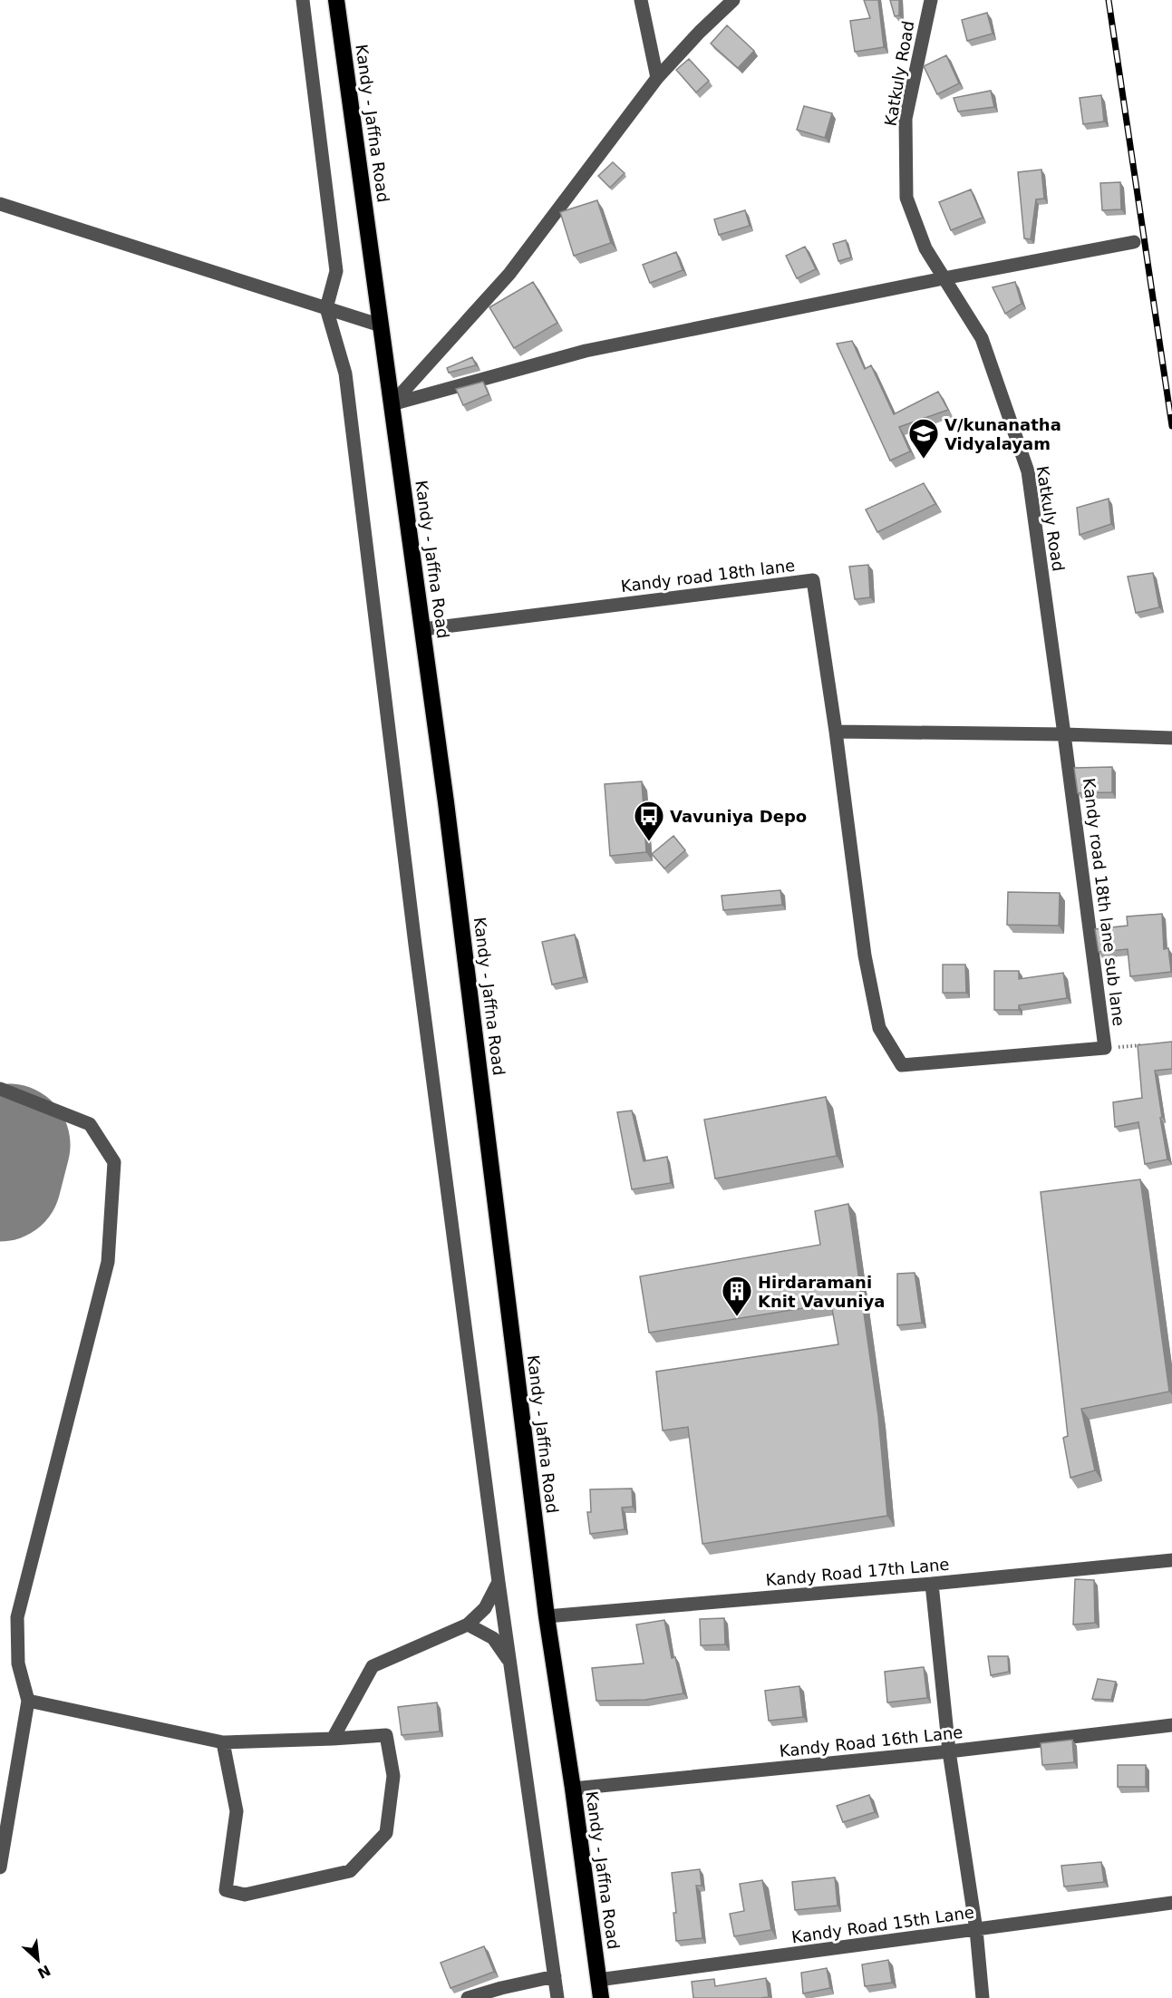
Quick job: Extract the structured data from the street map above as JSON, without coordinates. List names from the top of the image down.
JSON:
{
  "streets": {
    "highway": ["Kandy - Jaffna Road"],
    "street": [
      "Katkuly Road",
      "Kandy road 18th lane",
      "Kandy road 18th lane sub lane",
      "Kandy Road 17th Lane",
      "Kandy Road 16th Lane",
      "Kandy Road 15th Lane"
    ]
  },
  "crossings": [
    ["Katkuly Road", "Kandy road 18th lane sub lane"],
    ["Kandy - Jaffna Road", "Kandy road 18th lane"],
    ["Kandy - Jaffna Road", "Kandy Road 17th Lane"],
    ["Kandy - Jaffna Road", "Kandy Road 16th Lane"],
    ["Kandy - Jaffna Road", "Kandy Road 15th Lane"],
    ["Kandy road 18th lane", "Kandy road 18th lane sub lane"]
  ],
  "places": {
    "school or university": ["V/kunanatha Vidyalayam"],
    "bus stop": ["Vavuniya Depo"],
    "building": ["Hirdaramani Knit Vavuniya"]
  },
  "north": "bottom right"
}
